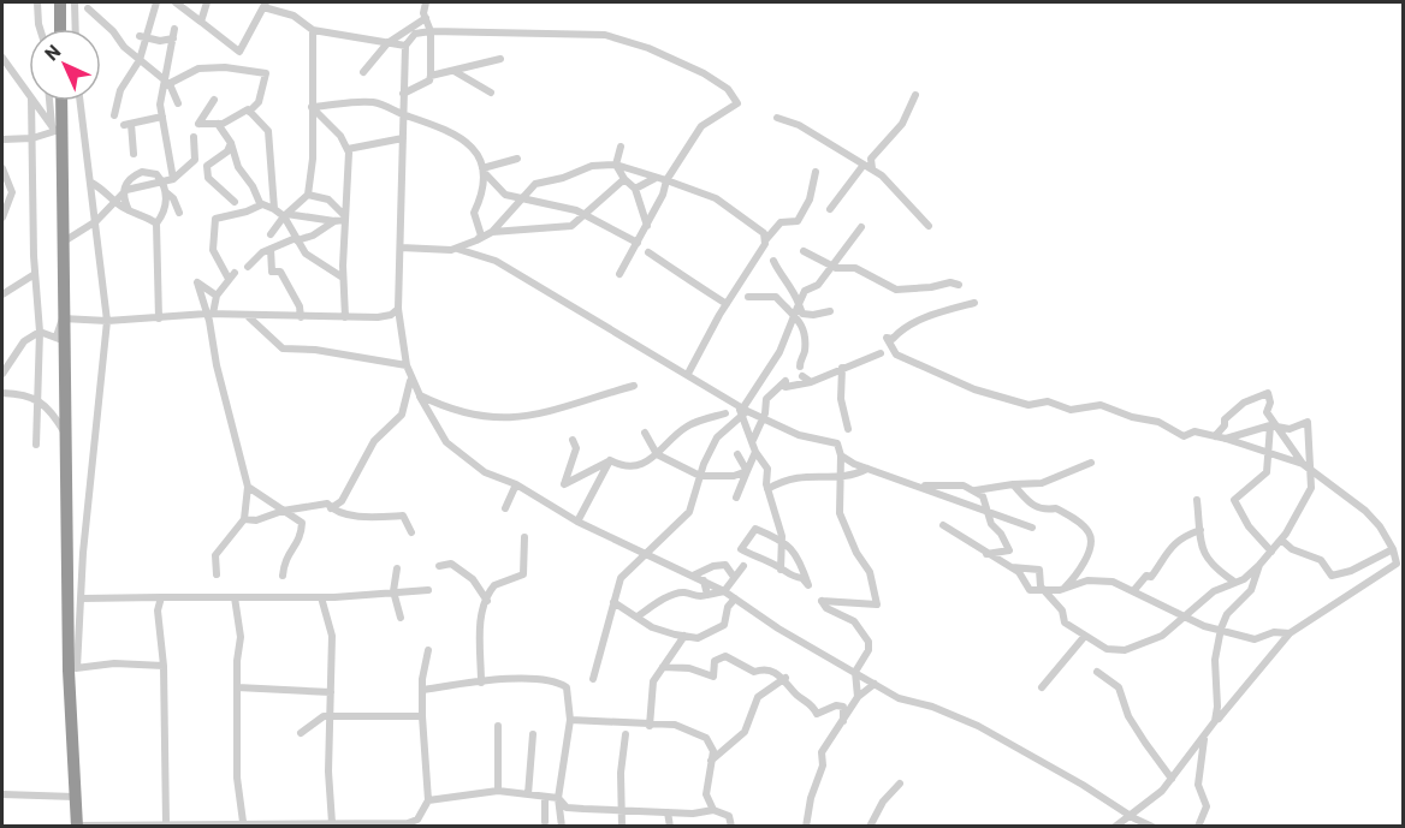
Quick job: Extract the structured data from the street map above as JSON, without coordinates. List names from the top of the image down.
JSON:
{
  "north": "top left"
}
